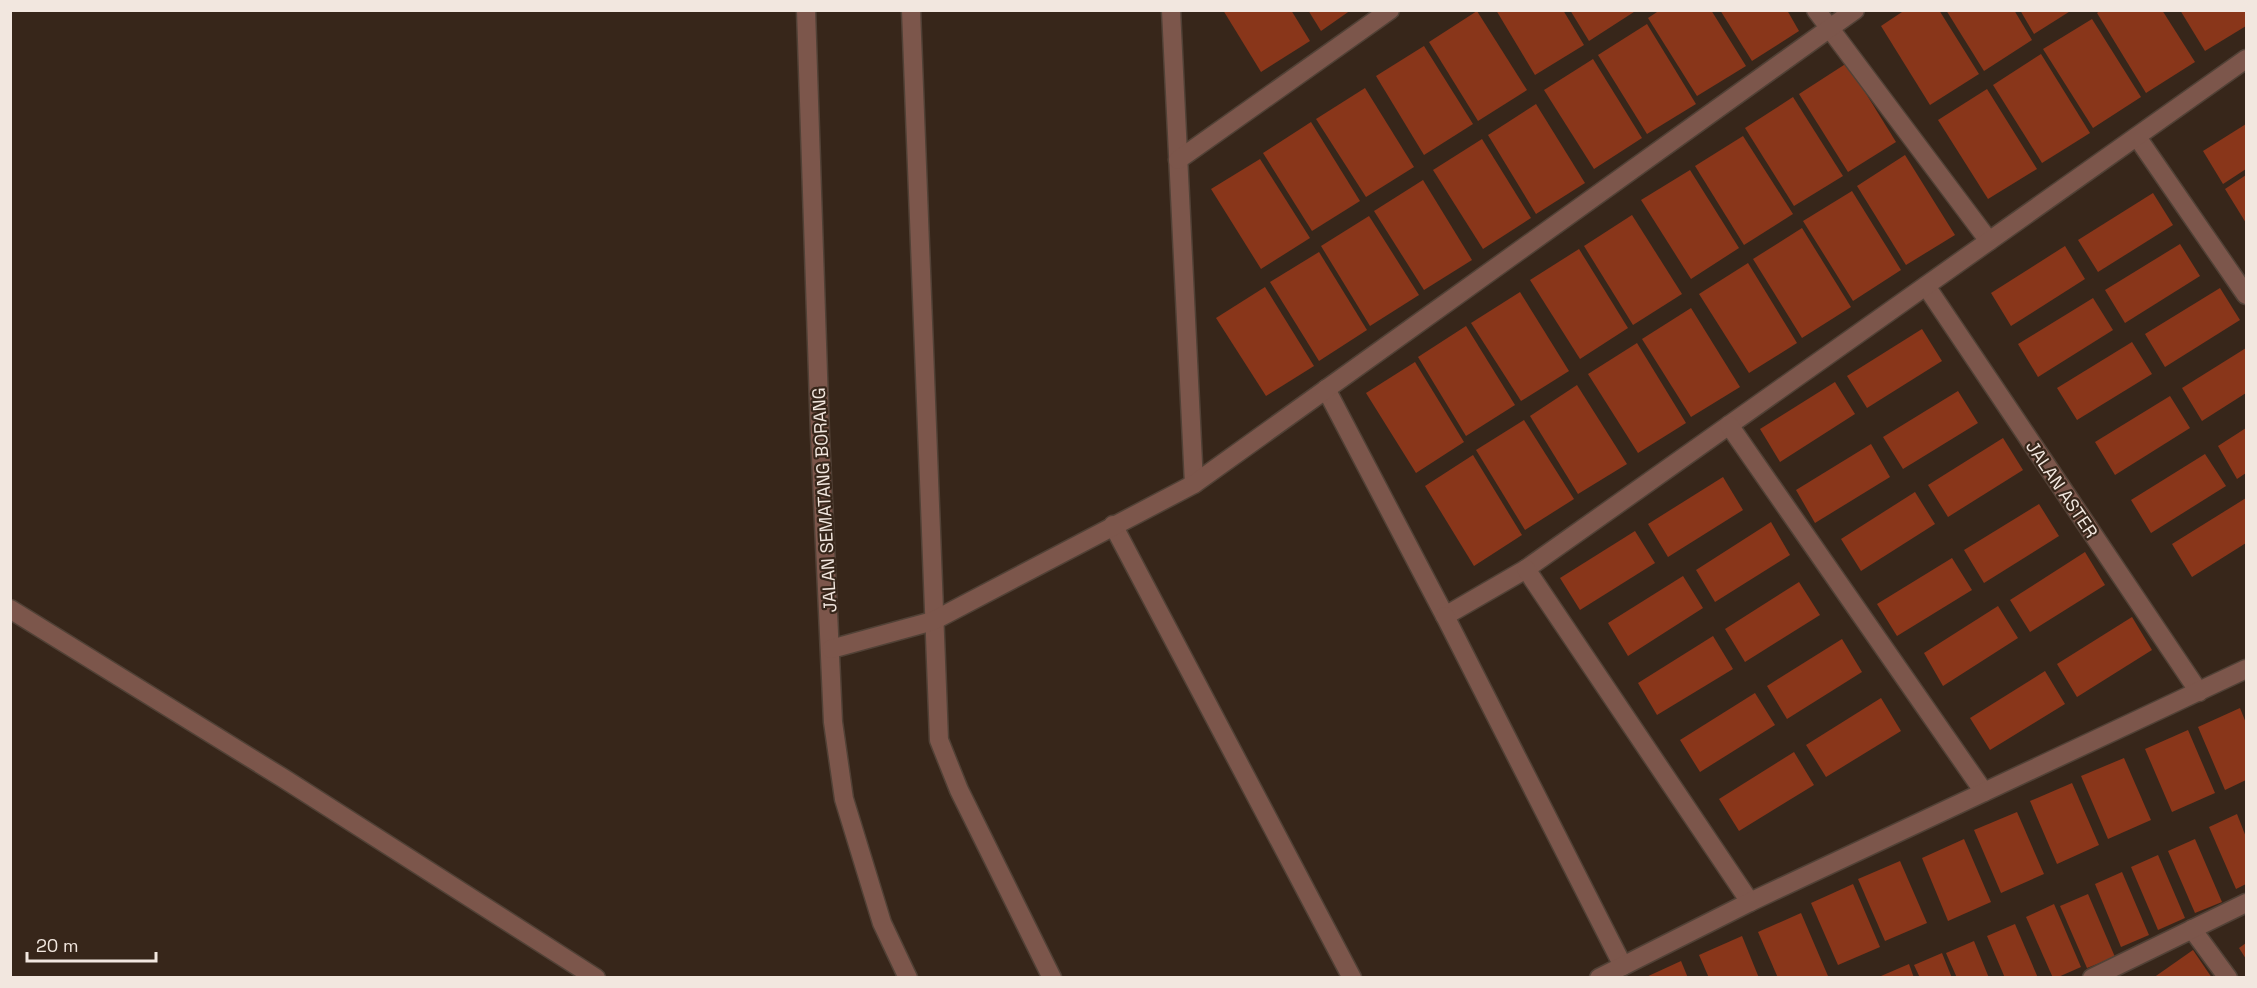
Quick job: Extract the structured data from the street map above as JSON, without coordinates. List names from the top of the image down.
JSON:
{
  "streets": {
    "street": ["JALAN ASTER", "JALAN SEMATANG BORANG"]
  },
  "scale_bar": "20 m"
}
